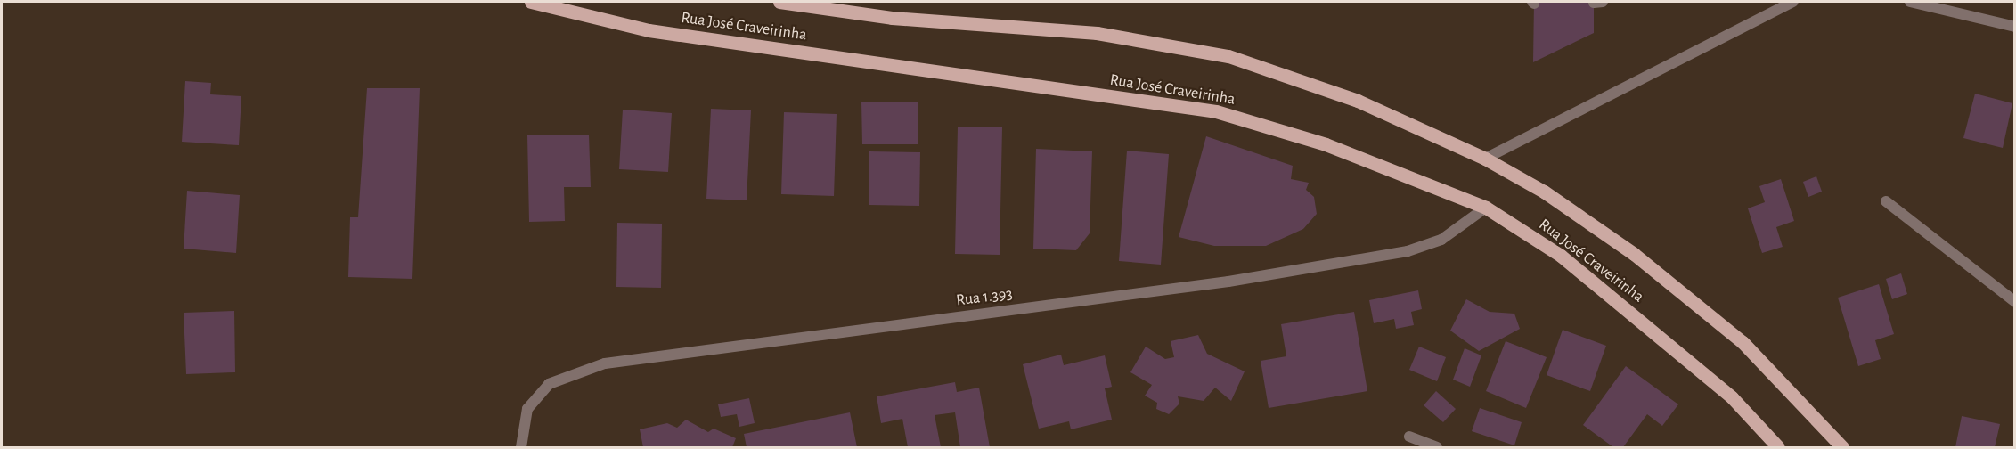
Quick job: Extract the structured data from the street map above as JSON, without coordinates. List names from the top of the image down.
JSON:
{
  "streets": {
    "main road": ["Rua José Craveirinha"],
    "street": ["Rua 1.393"]
  },
  "crossings": [
    ["Rua José Craveirinha", "Rua 1.393"]
  ]
}
